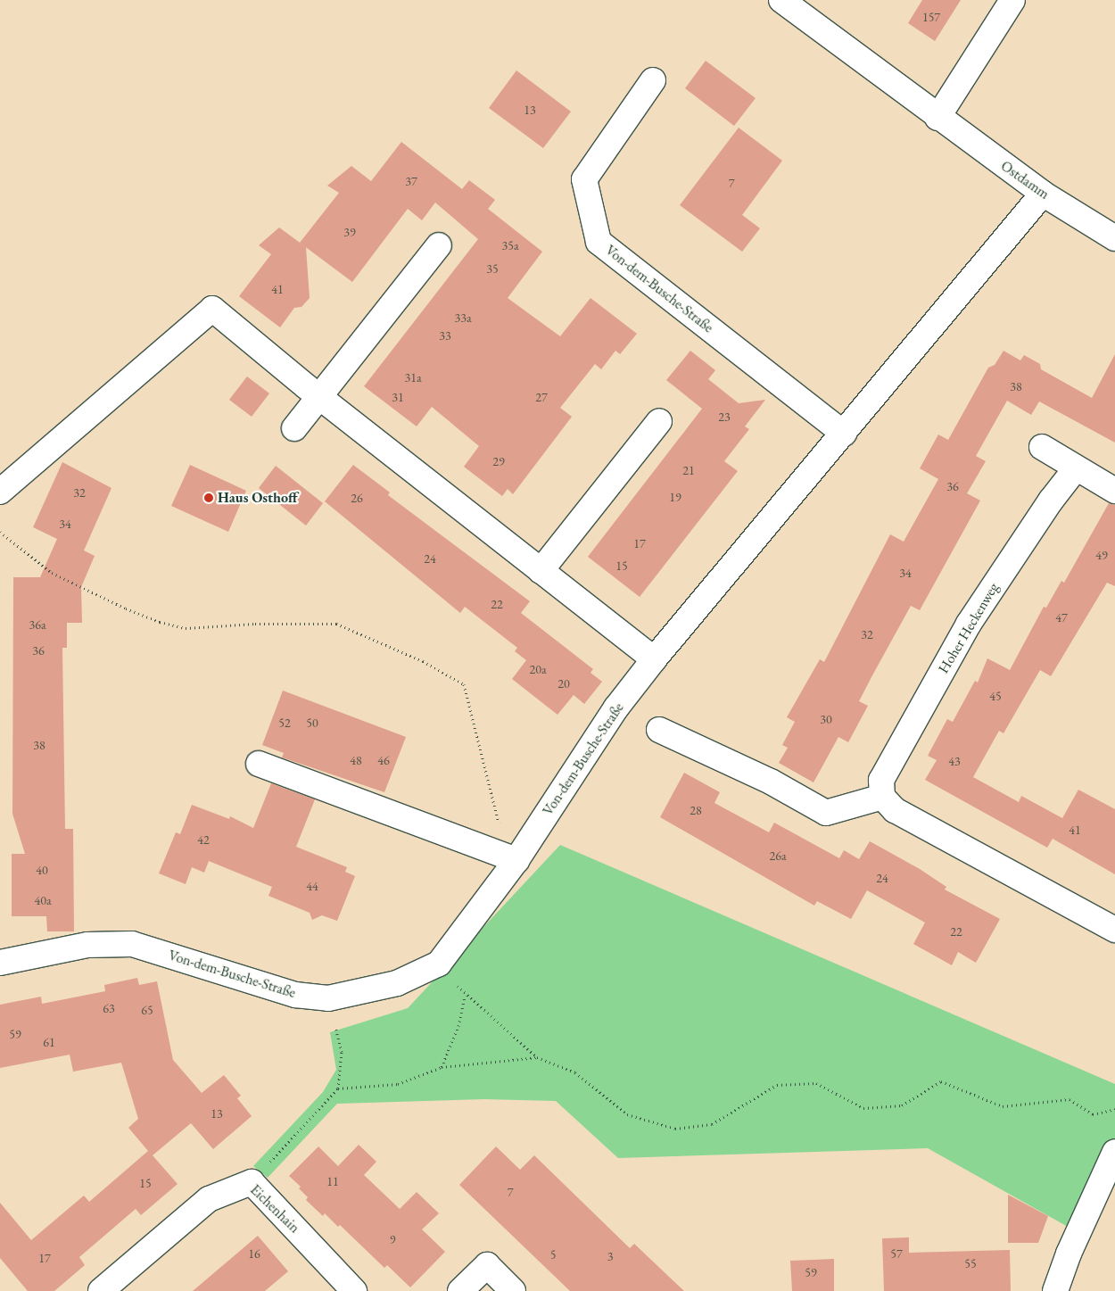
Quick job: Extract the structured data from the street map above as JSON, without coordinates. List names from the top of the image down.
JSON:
{
  "streets": {
    "street": [
      "Ostdamm",
      "Von-dem-Busche-Straße",
      "Hoher Heckenweg",
      "Eichenhain"
    ]
  },
  "crossings": [
    ["Ostdamm", "Von-dem-Busche-Straße"]
  ],
  "places": ["Haus Osthoff"],
  "house_numbers": [
    "157",
    "13",
    "37",
    "7",
    "39",
    "35a",
    "35",
    "41",
    "33a",
    "33",
    "31a",
    "38",
    "31",
    "27",
    "23",
    "29",
    "21",
    "36",
    "32",
    "19",
    "26",
    "34",
    "17",
    "49",
    "24",
    "15",
    "34",
    "22",
    "47",
    "36a",
    "32",
    "36",
    "20a",
    "20",
    "45",
    "30",
    "52",
    "50",
    "38",
    "48",
    "46",
    "43",
    "28",
    "41",
    "42",
    "26a",
    "40",
    "24",
    "44",
    "40a",
    "22",
    "63",
    "65",
    "59",
    "61",
    "13",
    "11",
    "15",
    "7",
    "9",
    "16",
    "57",
    "5",
    "3",
    "17",
    "55",
    "59"
  ]
}
